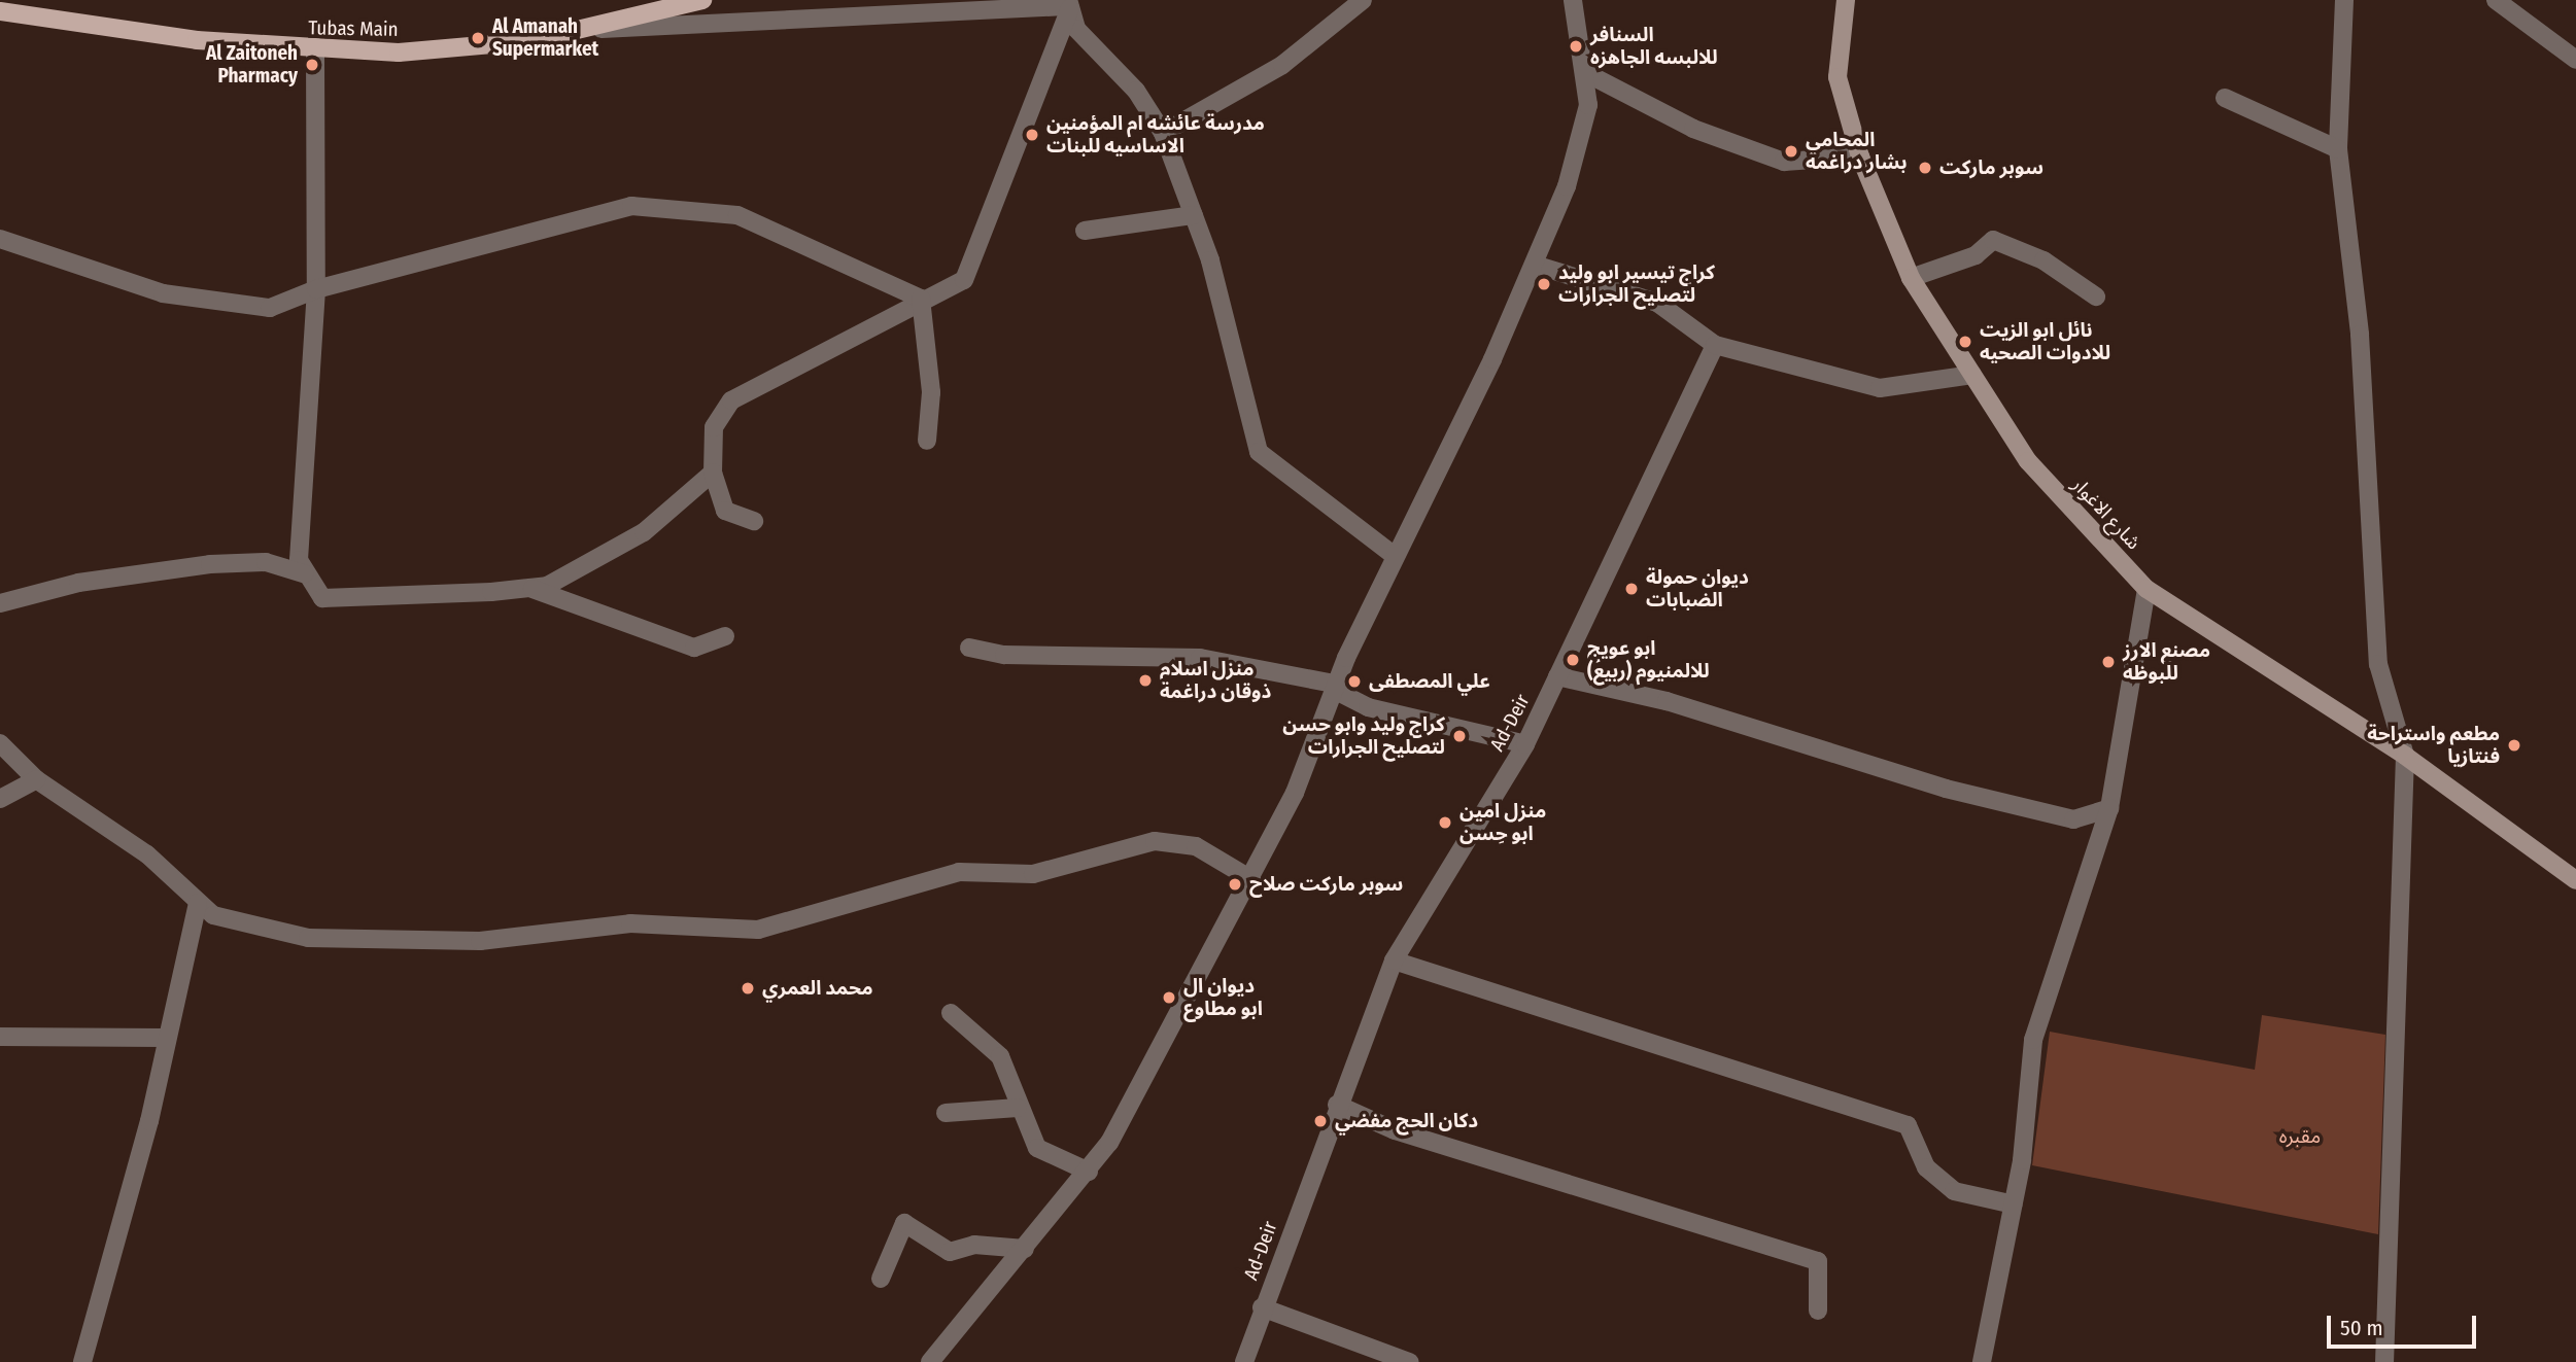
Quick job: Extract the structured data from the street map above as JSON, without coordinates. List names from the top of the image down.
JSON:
{
  "streets": {
    "main road": ["Tubas Main", "شارع الاغوار"],
    "street": ["Ad-Deir"]
  },
  "parks": ["مقبره"],
  "places": [
    "Al Amanah Supermarket",
    "السنافر للالبسه الجاهزه",
    "Al Zaitoneh Pharmacy",
    "مدرسة عائشه ام المؤمنين الاساسيه للبنات",
    "المحامي بشار دراغمه",
    "سوبر ماركت",
    "كراج تيسير ابو وليد لتصليح الجرارات",
    "نائل ابو الزيت للادوات الصحيه",
    "ديوان حمولة الضبابات",
    "ابو عويج للالمنيوم (ربيع)",
    "مصنع الارز للبوظه",
    "منزل اسلام ذوقان دراغمة",
    "علي المصطفى",
    "كراج وليد وابو حسن لتصليح الجرارات",
    "مطعم واستراحة فنتازيا",
    "منزل امين ابو حِسن",
    "سوبر ماركت صلاح",
    "محمد العمري",
    "ديوان ال ابو مطاوع",
    "دكان الحج مفضي"
  ],
  "scale_bar": "50 m"
}
